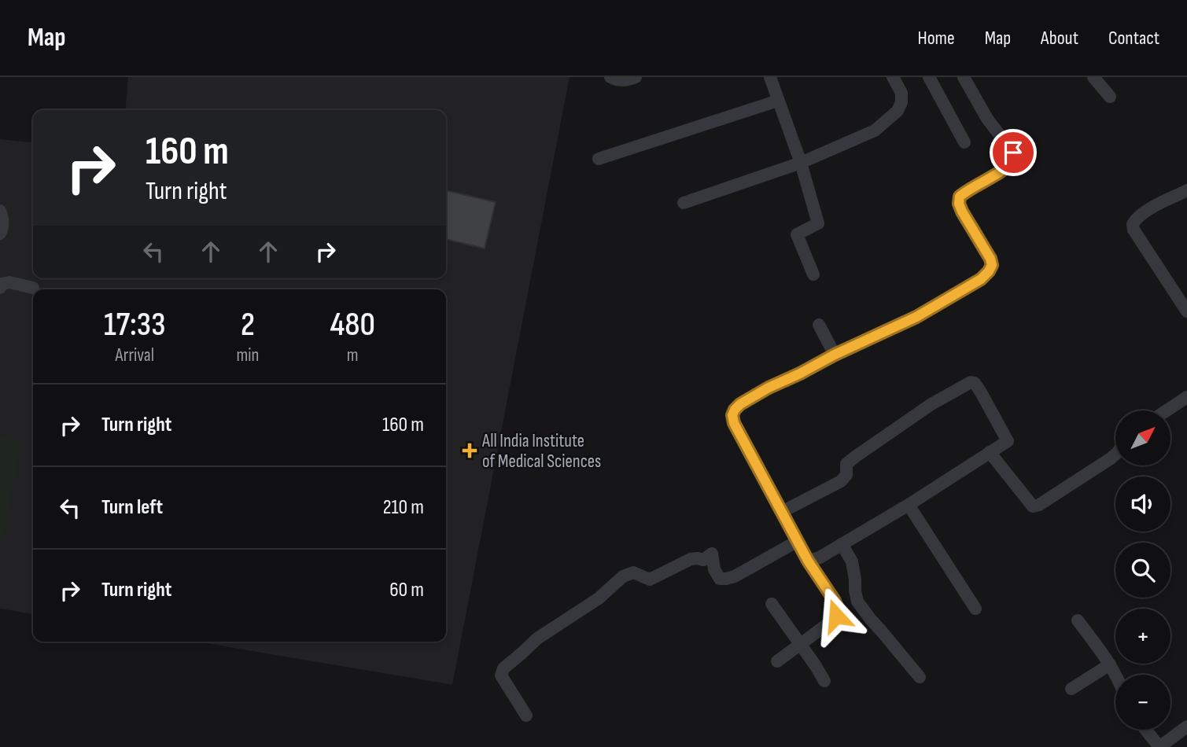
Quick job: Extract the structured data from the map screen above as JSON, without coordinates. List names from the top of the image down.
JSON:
{
  "places": {
    "health": ["All India Institute of Medical Sciences"]
  },
  "north": "top right",
  "page": {
    "header": "Map",
    "nav": [
      "Home",
      "Map",
      "About",
      "Contact"
    ],
    "turn": ["160 m", "Turn right"],
    "eta": [
      "17:33",
      "Arrival",
      "2",
      "min",
      "480",
      "m"
    ],
    "list": [
      {
        "name": "Turn right",
        "value": "160 m"
      },
      {
        "name": "Turn left",
        "value": "210 m"
      },
      {
        "name": "Turn right",
        "value": "60 m"
      }
    ],
    "map_buttons": ["+", "−"]
  }
}
